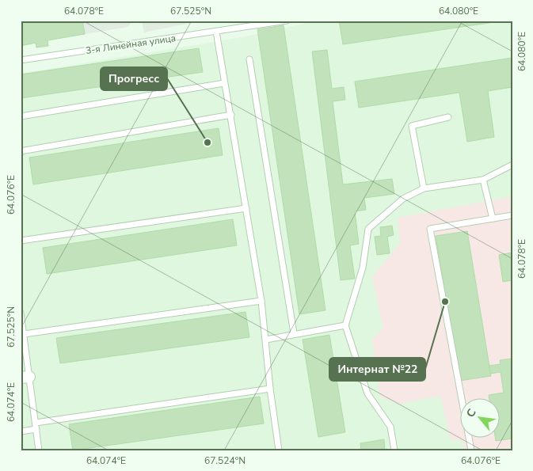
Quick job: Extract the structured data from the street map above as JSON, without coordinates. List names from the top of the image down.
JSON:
{
  "streets": {
    "lane": ["3-я Линейная улица"]
  },
  "places": ["Прогресс", "Интернат №22"],
  "north": "top left",
  "coordinates": [
    "64.078°E",
    "67.525°N",
    "64.080°E",
    "64.076°E",
    "64.074°E",
    "67.524°N"
  ]
}
